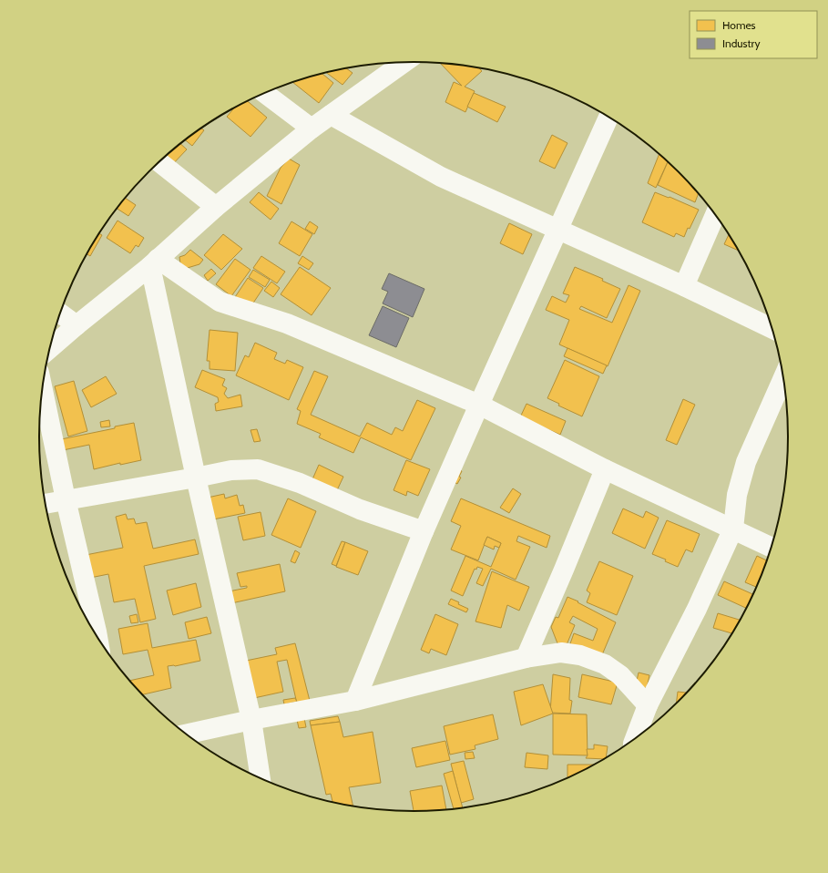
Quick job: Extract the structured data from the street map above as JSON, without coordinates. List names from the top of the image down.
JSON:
{
  "legend": ["Homes", "Industry"]
}
